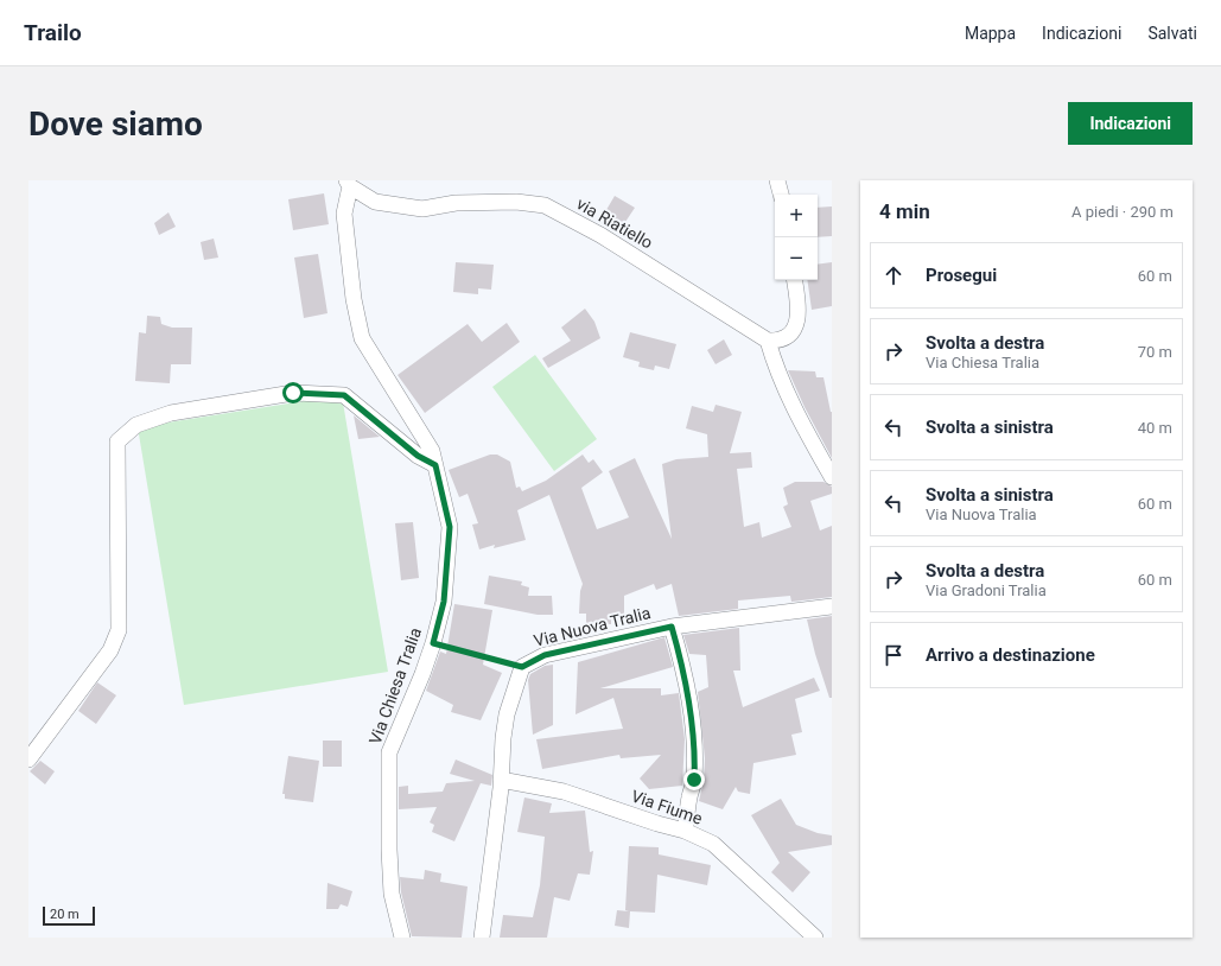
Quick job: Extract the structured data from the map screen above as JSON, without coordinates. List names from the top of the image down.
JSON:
{
  "streets": {
    "street": [
      "via Riatiello",
      "Via Nuova Tralia",
      "Via Chiesa Tralia",
      "Via Fiume"
    ]
  },
  "crossings": [
    ["via Riatiello", "Via Chiesa Tralia"],
    ["Via Nuova Tralia", "Via Fiume"]
  ],
  "scale_bar": "20 m",
  "page": {
    "header": "Trailo",
    "nav": ["Mappa", "Indicazioni", "Salvati"],
    "buttons": "Indicazioni",
    "title": "Dove siamo",
    "heading": ["4 min", "A piedi · 290 m"],
    "map_buttons": ["+", "−"],
    "list": [
      ["Prosegui", "60 m"],
      ["Svolta a destra", "Via Chiesa Tralia", "70 m"],
      ["Svolta a sinistra", "40 m"],
      ["Svolta a sinistra", "Via Nuova Tralia", "60 m"],
      ["Svolta a destra", "Via Gradoni Tralia", "60 m"],
      "Arrivo a destinazione"
    ],
    "scale": "20 m"
  }
}
